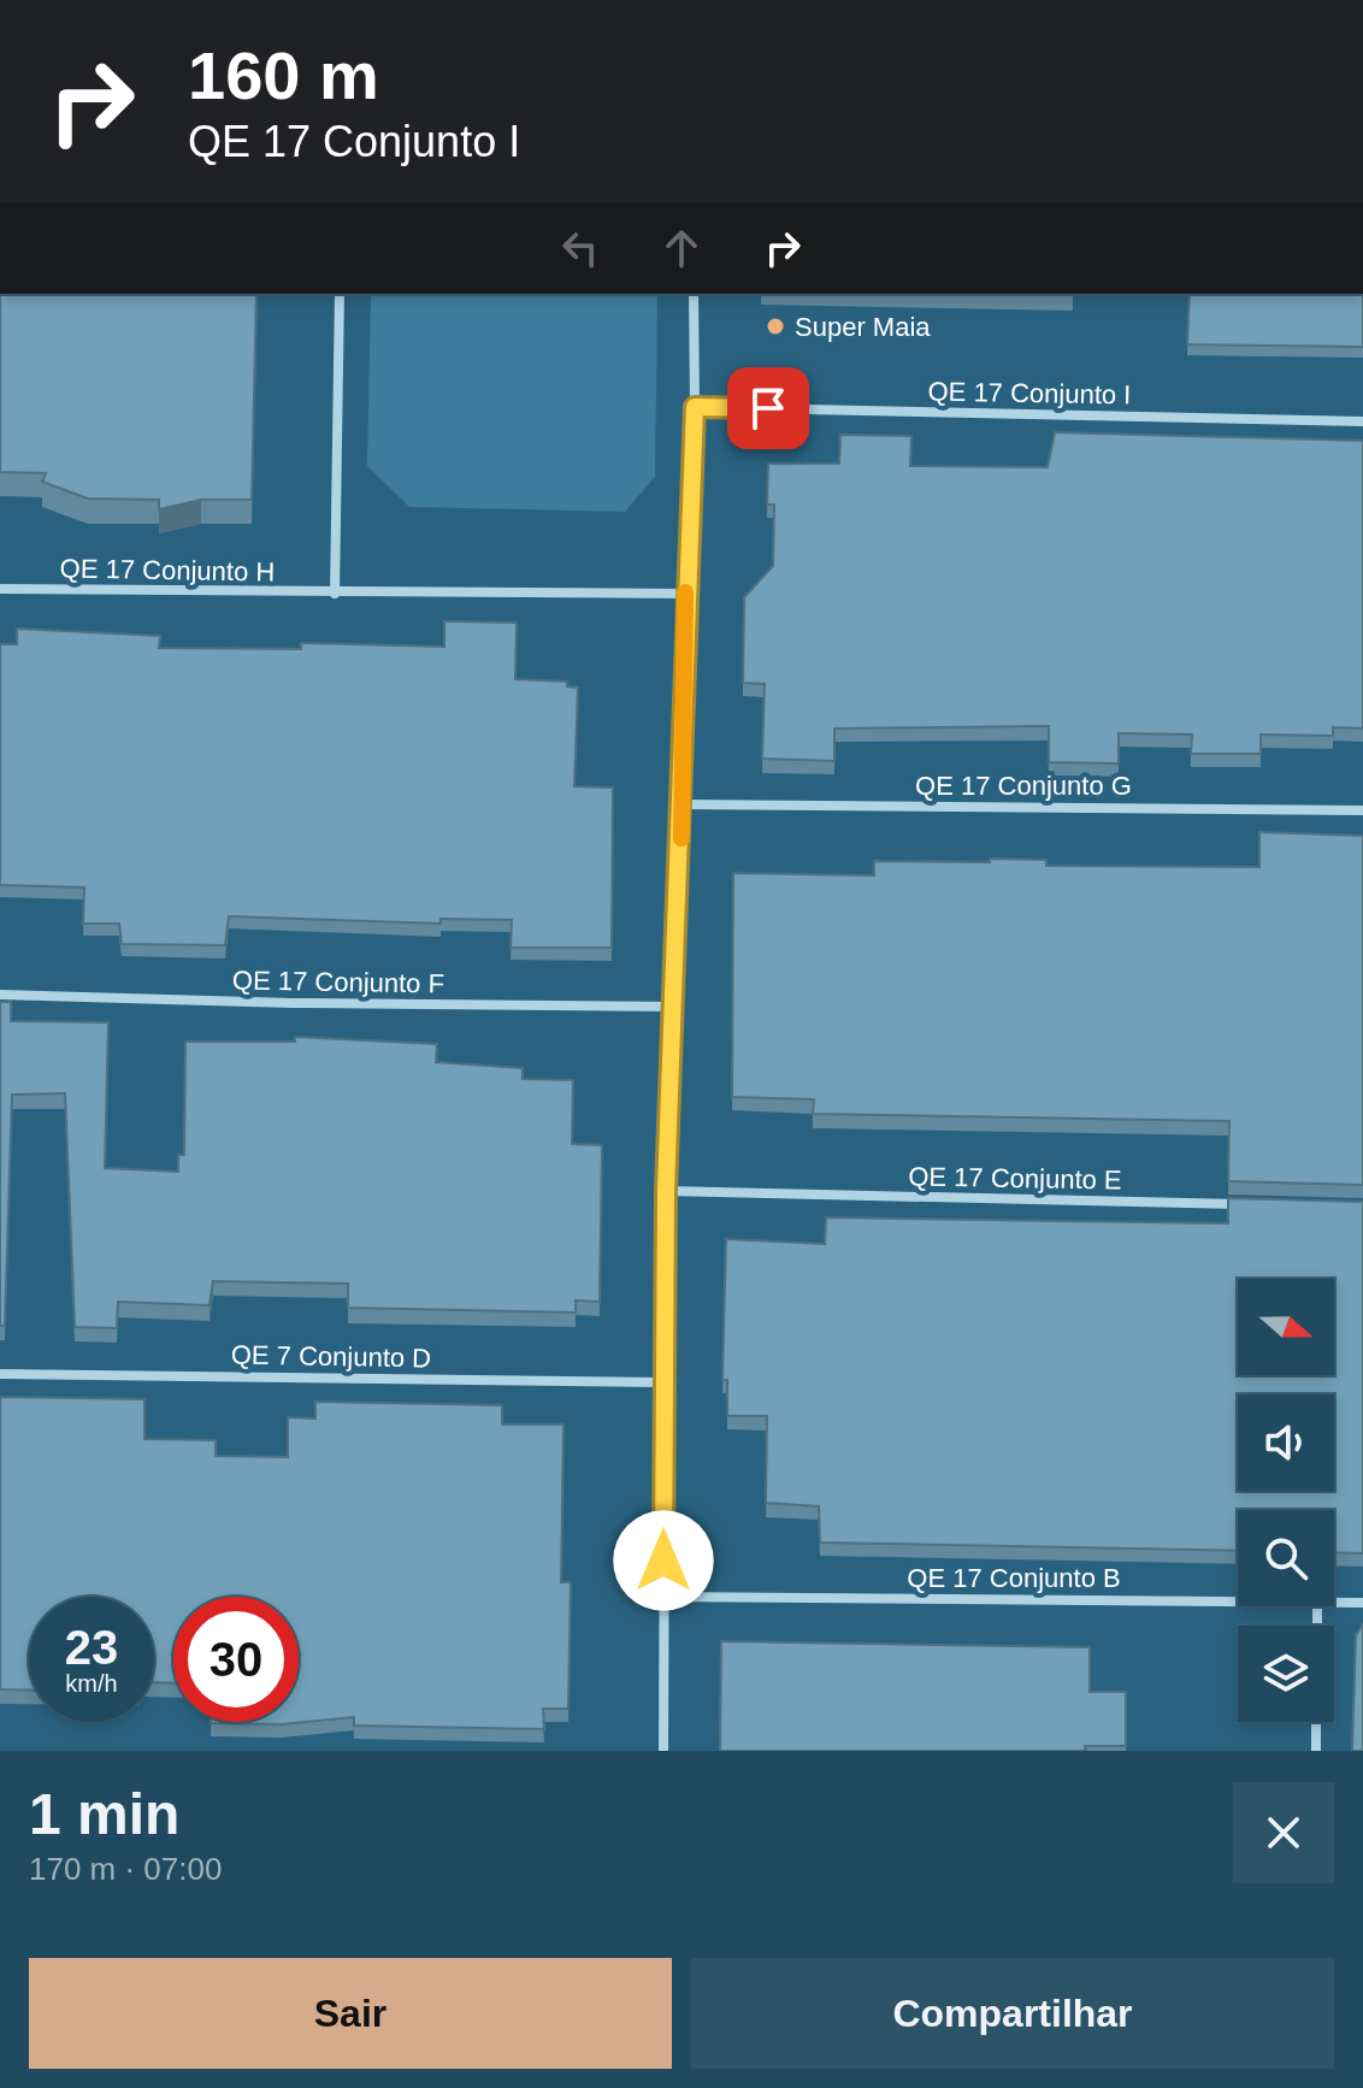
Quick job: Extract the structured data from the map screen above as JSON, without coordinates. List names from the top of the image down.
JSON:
{
  "streets": {
    "street": [
      "QE 17 Conjunto I",
      "QE 17 Conjunto H",
      "QE 17 Conjunto G",
      "QE 17 Conjunto F",
      "QE 17 Conjunto E",
      "QE 7 Conjunto D",
      "QE 17 Conjunto B"
    ]
  },
  "places": ["Super Maia"],
  "north": "right",
  "page": {
    "turn": ["160 m", "QE 17 Conjunto I"],
    "speed": "23 km/h",
    "limit": "30",
    "heading": ["1 min", "170 m · 07:00"],
    "buttons": ["Sair", "Compartilhar"]
  }
}
